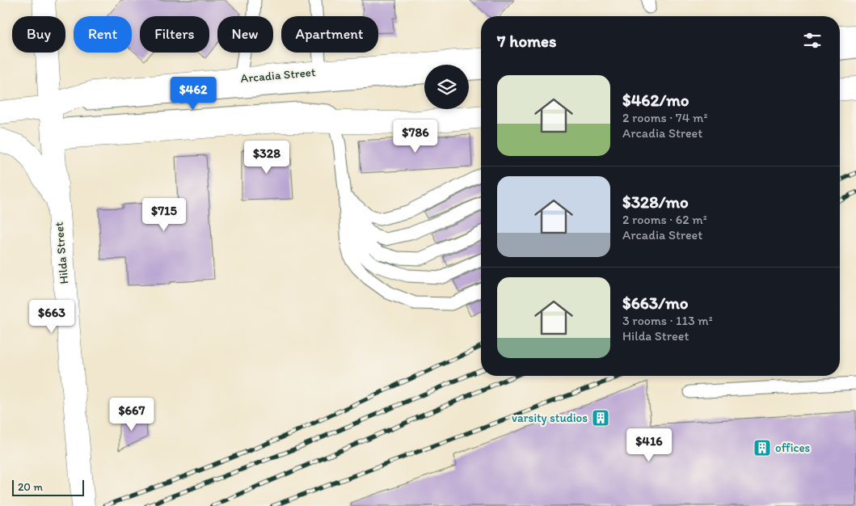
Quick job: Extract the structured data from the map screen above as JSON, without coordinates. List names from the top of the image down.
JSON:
{
  "streets": {
    "street": ["Arcadia Street", "Hilda Street"]
  },
  "crossings": [
    ["Arcadia Street", "Hilda Street"]
  ],
  "places": {
    "building": ["varsity studios", "offices"]
  },
  "scale_bar": "20 m",
  "page": {
    "chip": [
      "Buy",
      "Rent",
      "Filters",
      "New",
      "Apartment"
    ],
    "heading": "7 homes",
    "list": [
      {
        "name": "$462/mo",
        "note": "2 rooms · 74 m² · Arcadia Street"
      },
      {
        "name": "$328/mo",
        "note": "2 rooms · 62 m² · Arcadia Street"
      },
      {
        "name": "$663/mo",
        "note": "3 rooms · 113 m² · Hilda Street"
      }
    ],
    "price": [
      "$462",
      "$786",
      "$328",
      "$715",
      "$663",
      "$667",
      "$416"
    ],
    "scale": "20 m"
  }
}
